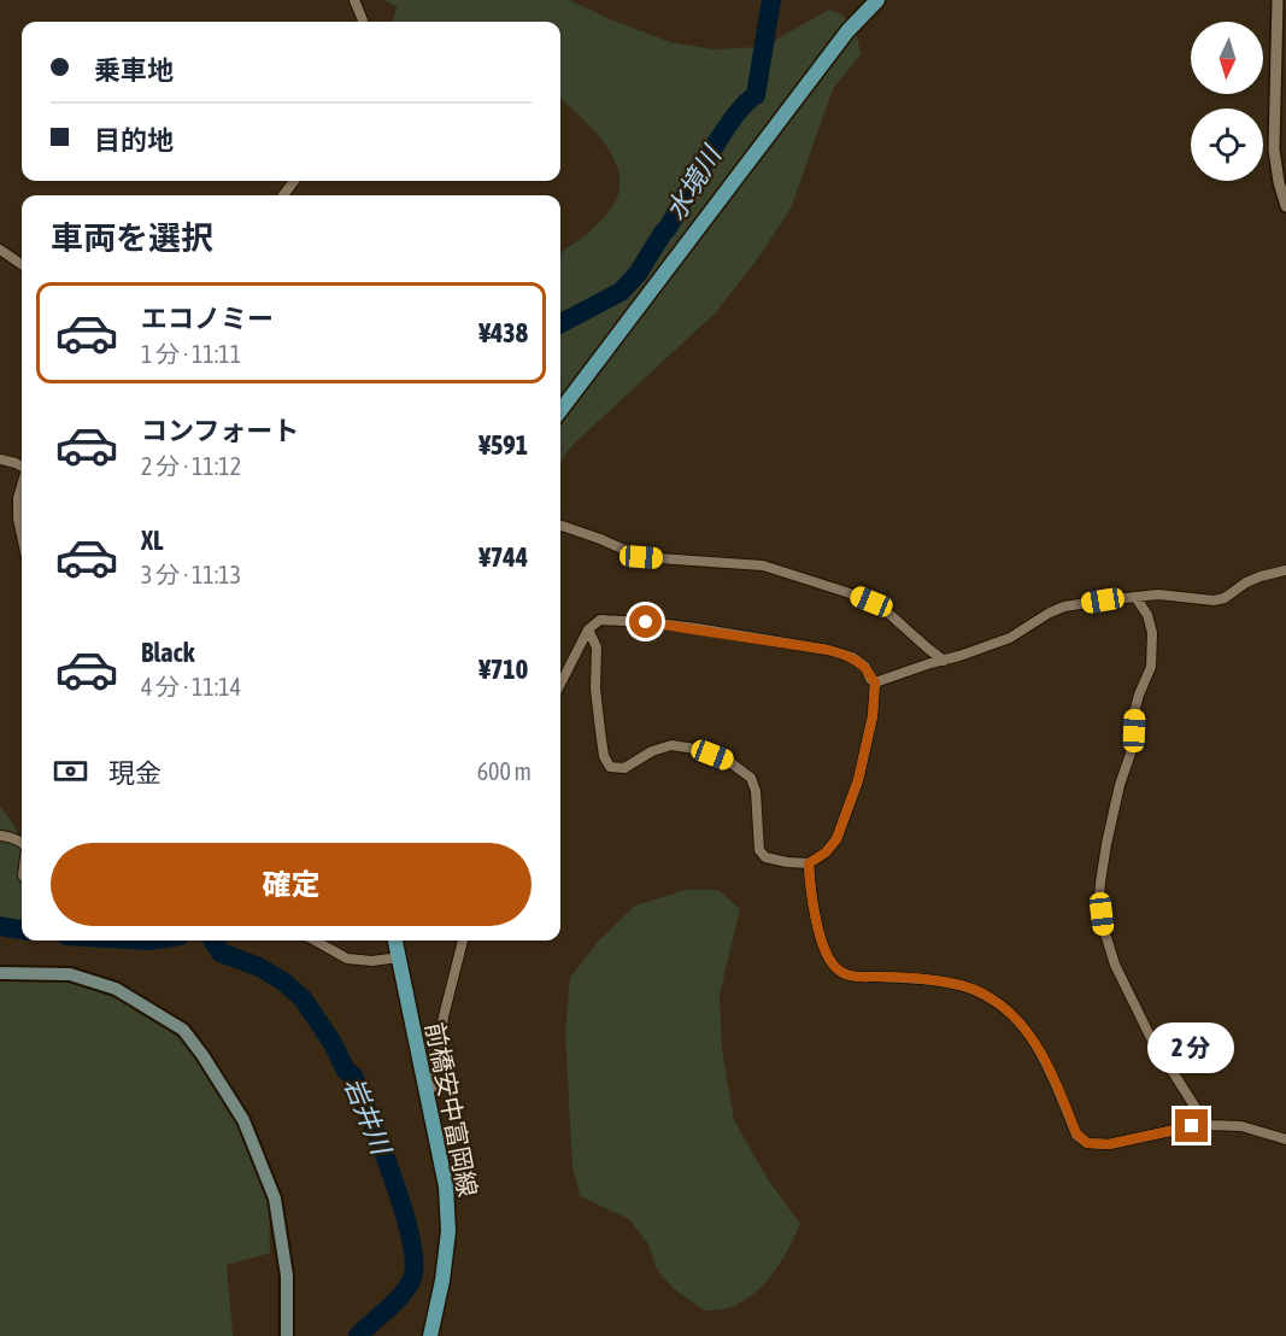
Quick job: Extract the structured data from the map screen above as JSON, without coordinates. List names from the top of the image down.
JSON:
{
  "streets": {
    "main road": ["前橋安中富岡線"]
  },
  "water": ["水境川", "岩井川"],
  "north": "bottom",
  "page": {
    "banner": ["乗車地", "目的地"],
    "heading": "車両を選択",
    "list": [
      {
        "name": "エコノミー",
        "note": "1 分 · 11:11",
        "value": "¥438"
      },
      {
        "name": "コンフォート",
        "note": "2 分 · 11:12",
        "value": "¥591"
      },
      {
        "name": "XL",
        "note": "3 分 · 11:13",
        "value": "¥744"
      },
      {
        "name": "Black",
        "note": "4 分 · 11:14",
        "value": "¥710"
      }
    ],
    "pay": ["現金", "600 m"],
    "buttons": "確定",
    "bubble": "2 分"
  }
}
